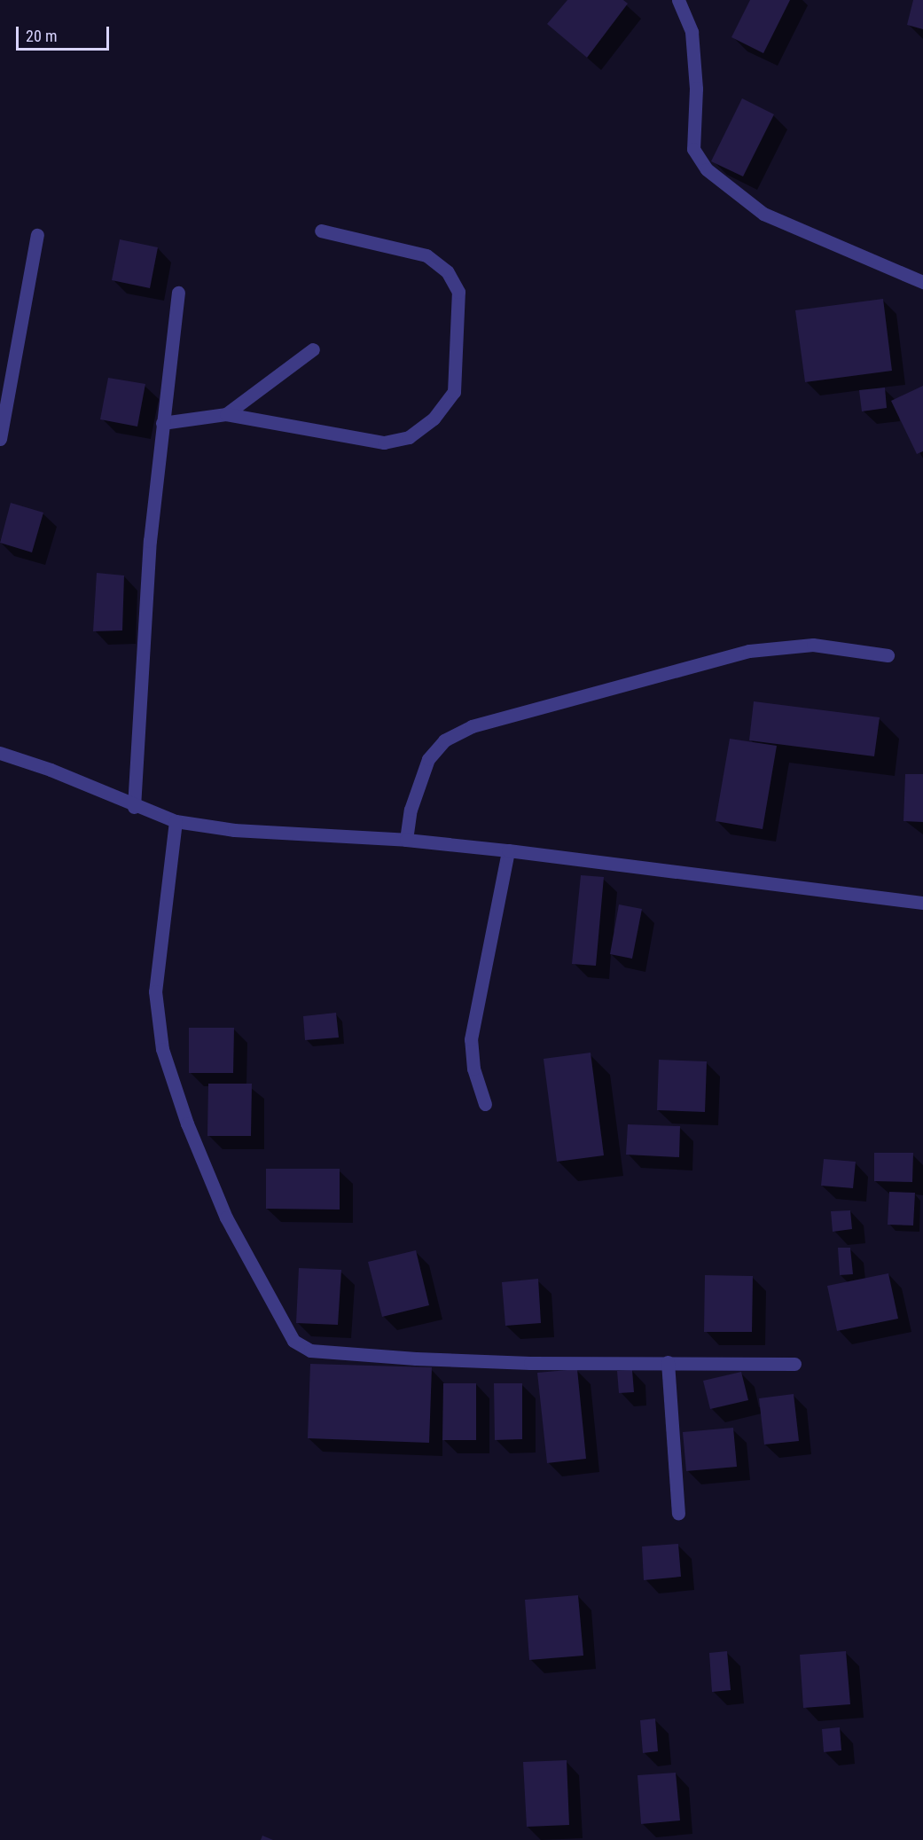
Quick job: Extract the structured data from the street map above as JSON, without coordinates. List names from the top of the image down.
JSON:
{
  "scale_bar": "20 m"
}
